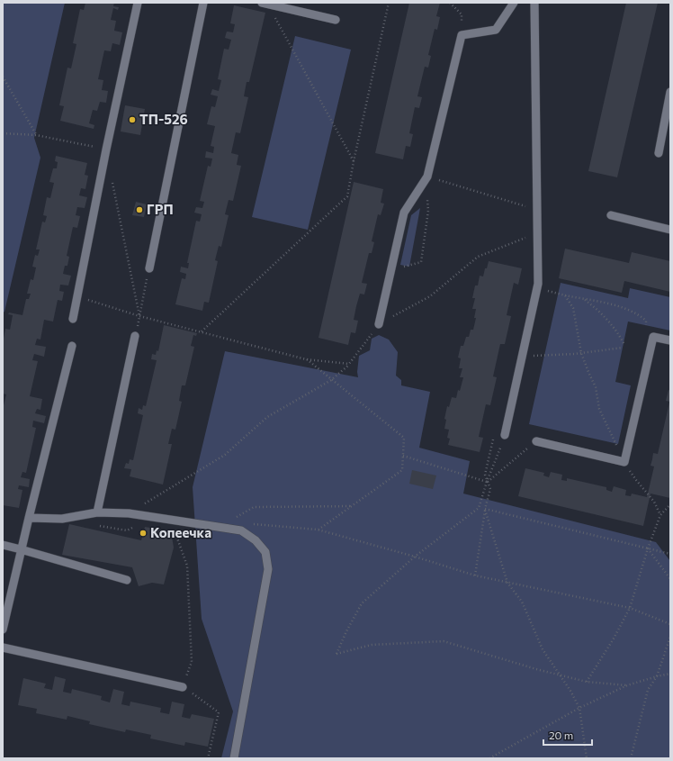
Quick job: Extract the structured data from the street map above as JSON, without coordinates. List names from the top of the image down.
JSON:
{
  "places": ["ТП-526", "ГРП", "Копеечка"],
  "scale_bar": "20 m"
}
